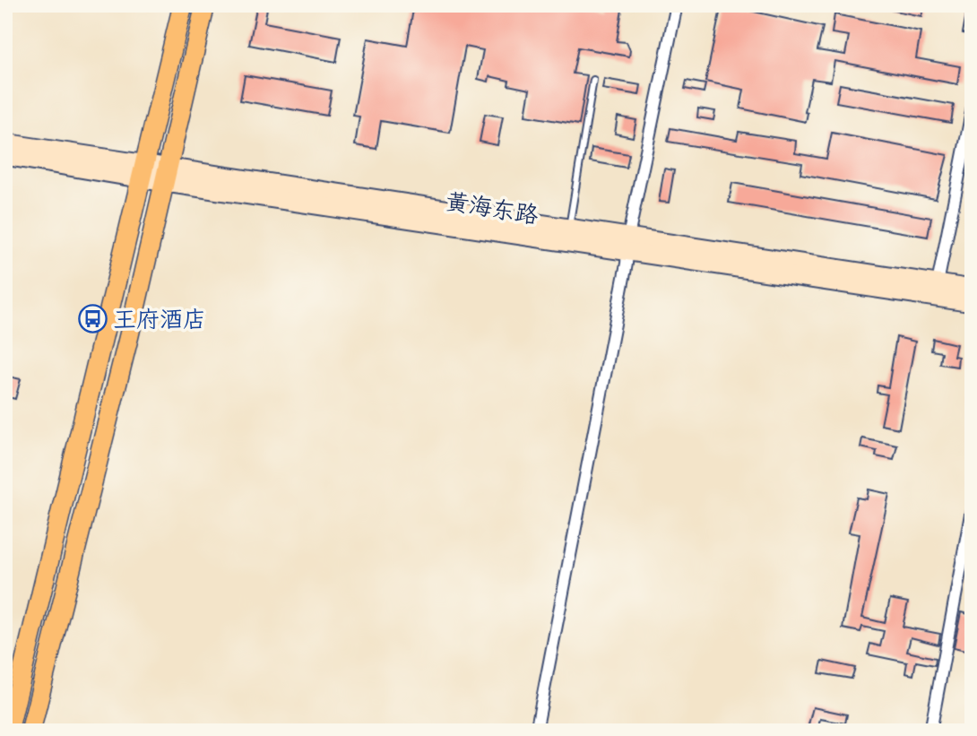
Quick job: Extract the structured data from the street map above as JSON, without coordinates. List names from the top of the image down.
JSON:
{
  "streets": {
    "street": ["黄海东路"]
  },
  "places": {
    "bus stop": ["王府酒店"]
  }
}
